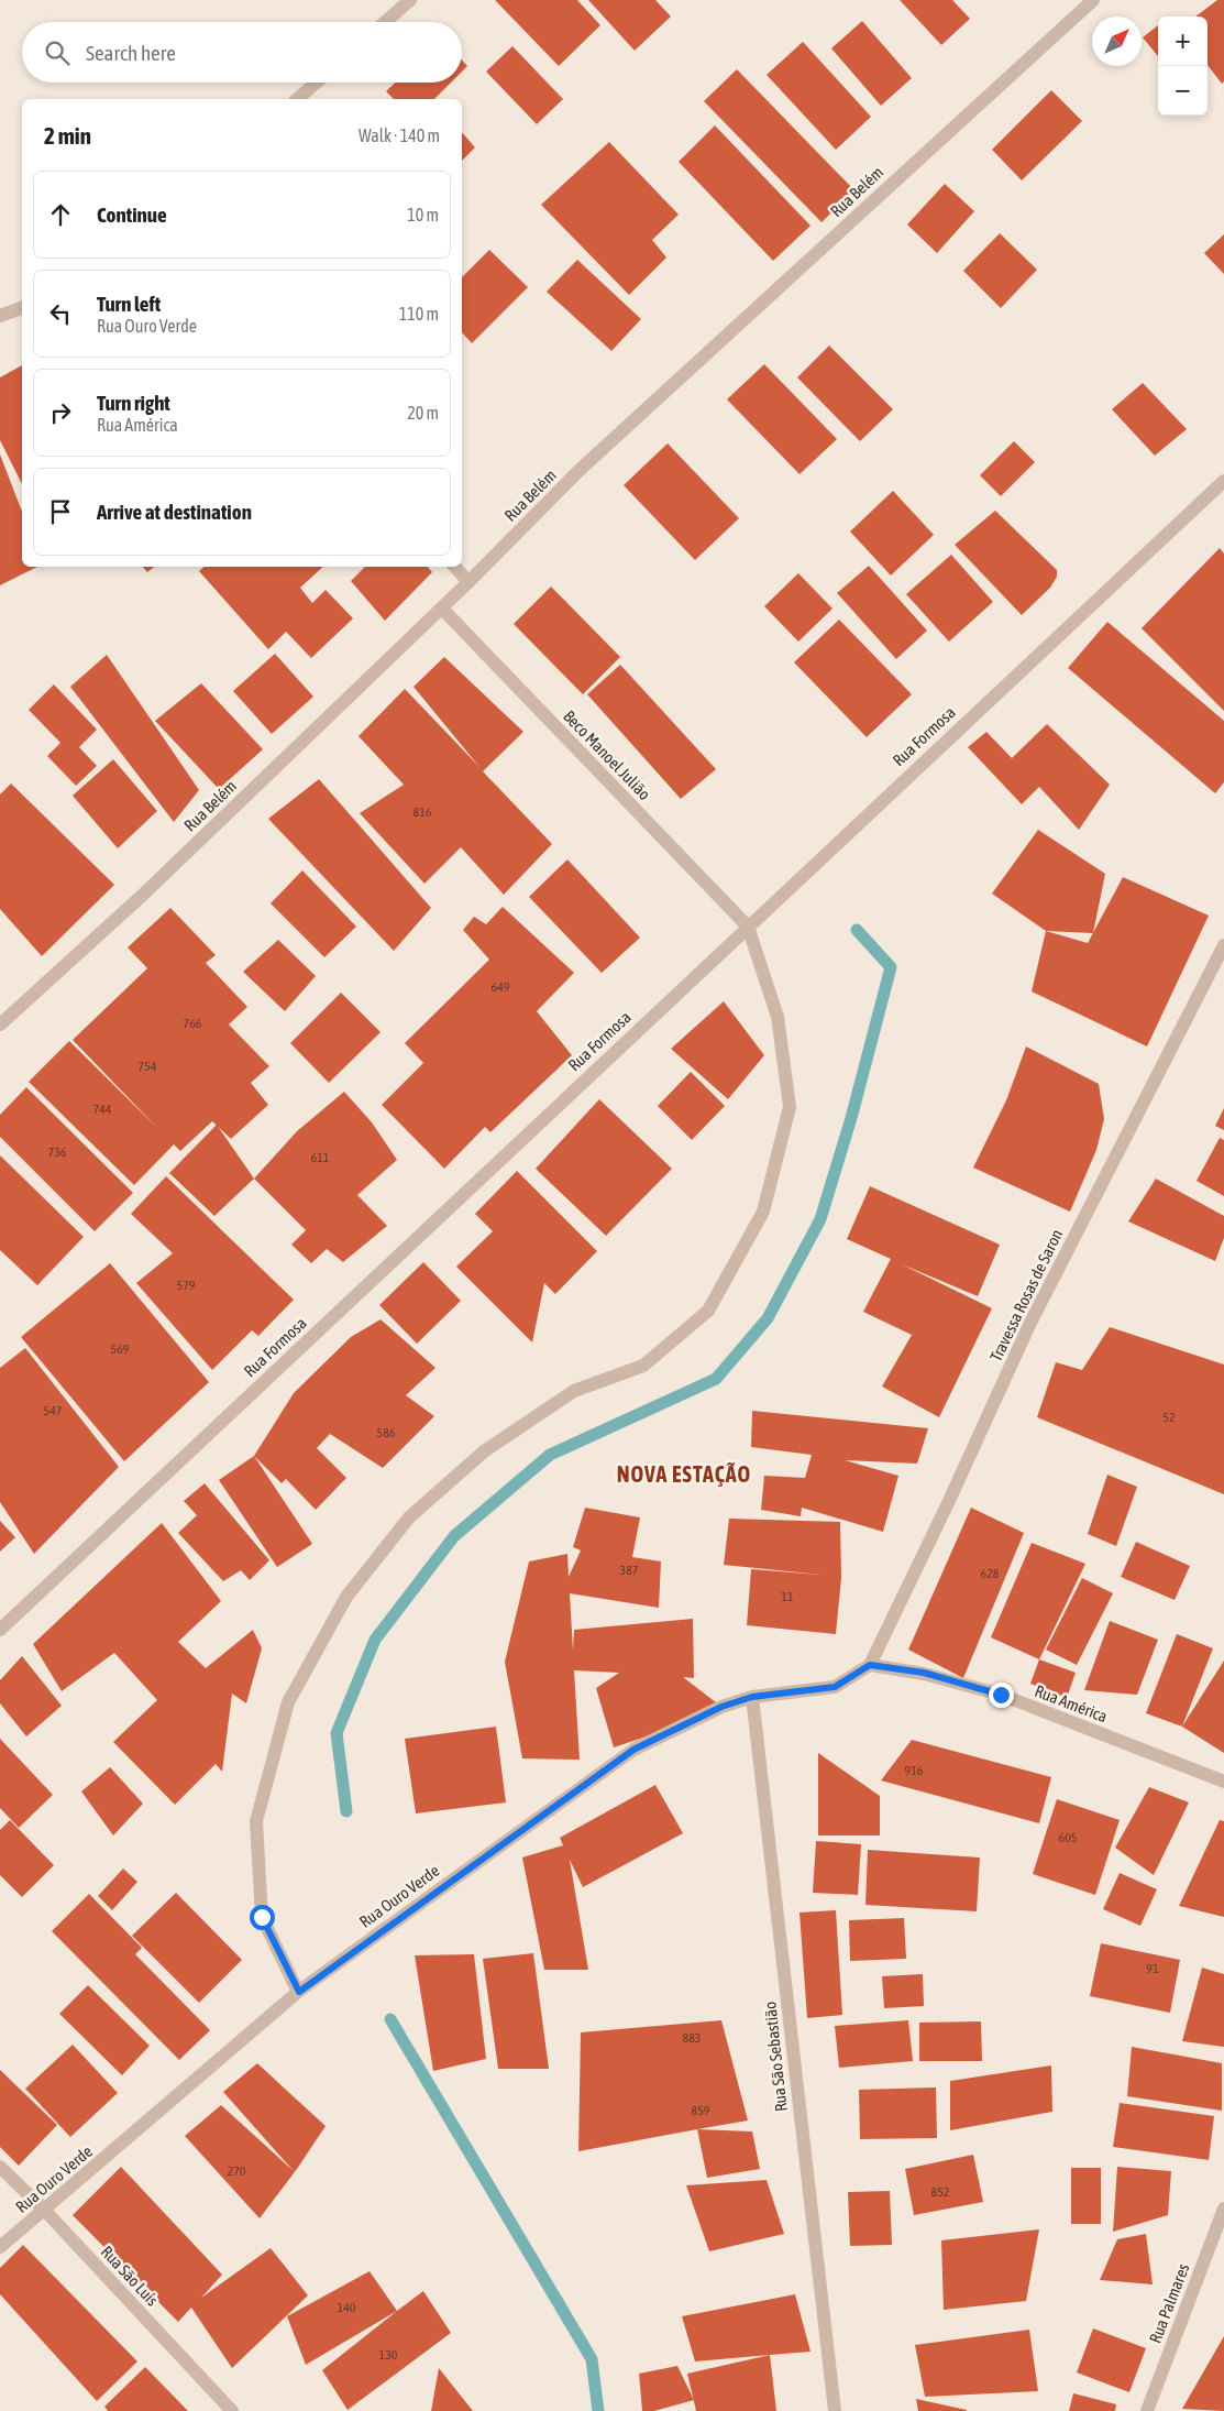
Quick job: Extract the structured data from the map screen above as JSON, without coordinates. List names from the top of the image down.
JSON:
{
  "streets": {
    "street": [
      "Rua Belém",
      "Rua Formosa",
      "Beco Manoel Julião",
      "Travessa Rosas de Saron",
      "Rua América",
      "Rua Ouro Verde",
      "Rua São Sebastião",
      "Rua São Luís",
      "Rua Palmares"
    ]
  },
  "crossings": [
    ["Rua Belém", "Beco Manoel Julião"],
    ["Rua Formosa", "Beco Manoel Julião"],
    ["Travessa Rosas de Saron", "Rua América"],
    ["Travessa Rosas de Saron", "Rua Ouro Verde"],
    ["Rua América", "Rua Ouro Verde"],
    ["Rua Ouro Verde", "Rua São Sebastião"],
    ["Rua Ouro Verde", "Rua São Luís"]
  ],
  "districts": ["NOVA ESTAÇÃO"],
  "house_numbers": [
    "816",
    "649",
    "766",
    "754",
    "744",
    "736",
    "611",
    "579",
    "569",
    "547",
    "52",
    "586",
    "387",
    "628",
    "11",
    "916",
    "605",
    "91",
    "883",
    "859",
    "270",
    "852",
    "140",
    "130"
  ],
  "north": "top right",
  "page": {
    "map_buttons": ["+", "−"],
    "search": "Search here",
    "heading": ["2 min", "Walk · 140 m"],
    "list": [
      ["Continue", "10 m"],
      ["Turn left", "Rua Ouro Verde", "110 m"],
      ["Turn right", "Rua América", "20 m"],
      "Arrive at destination"
    ]
  }
}
